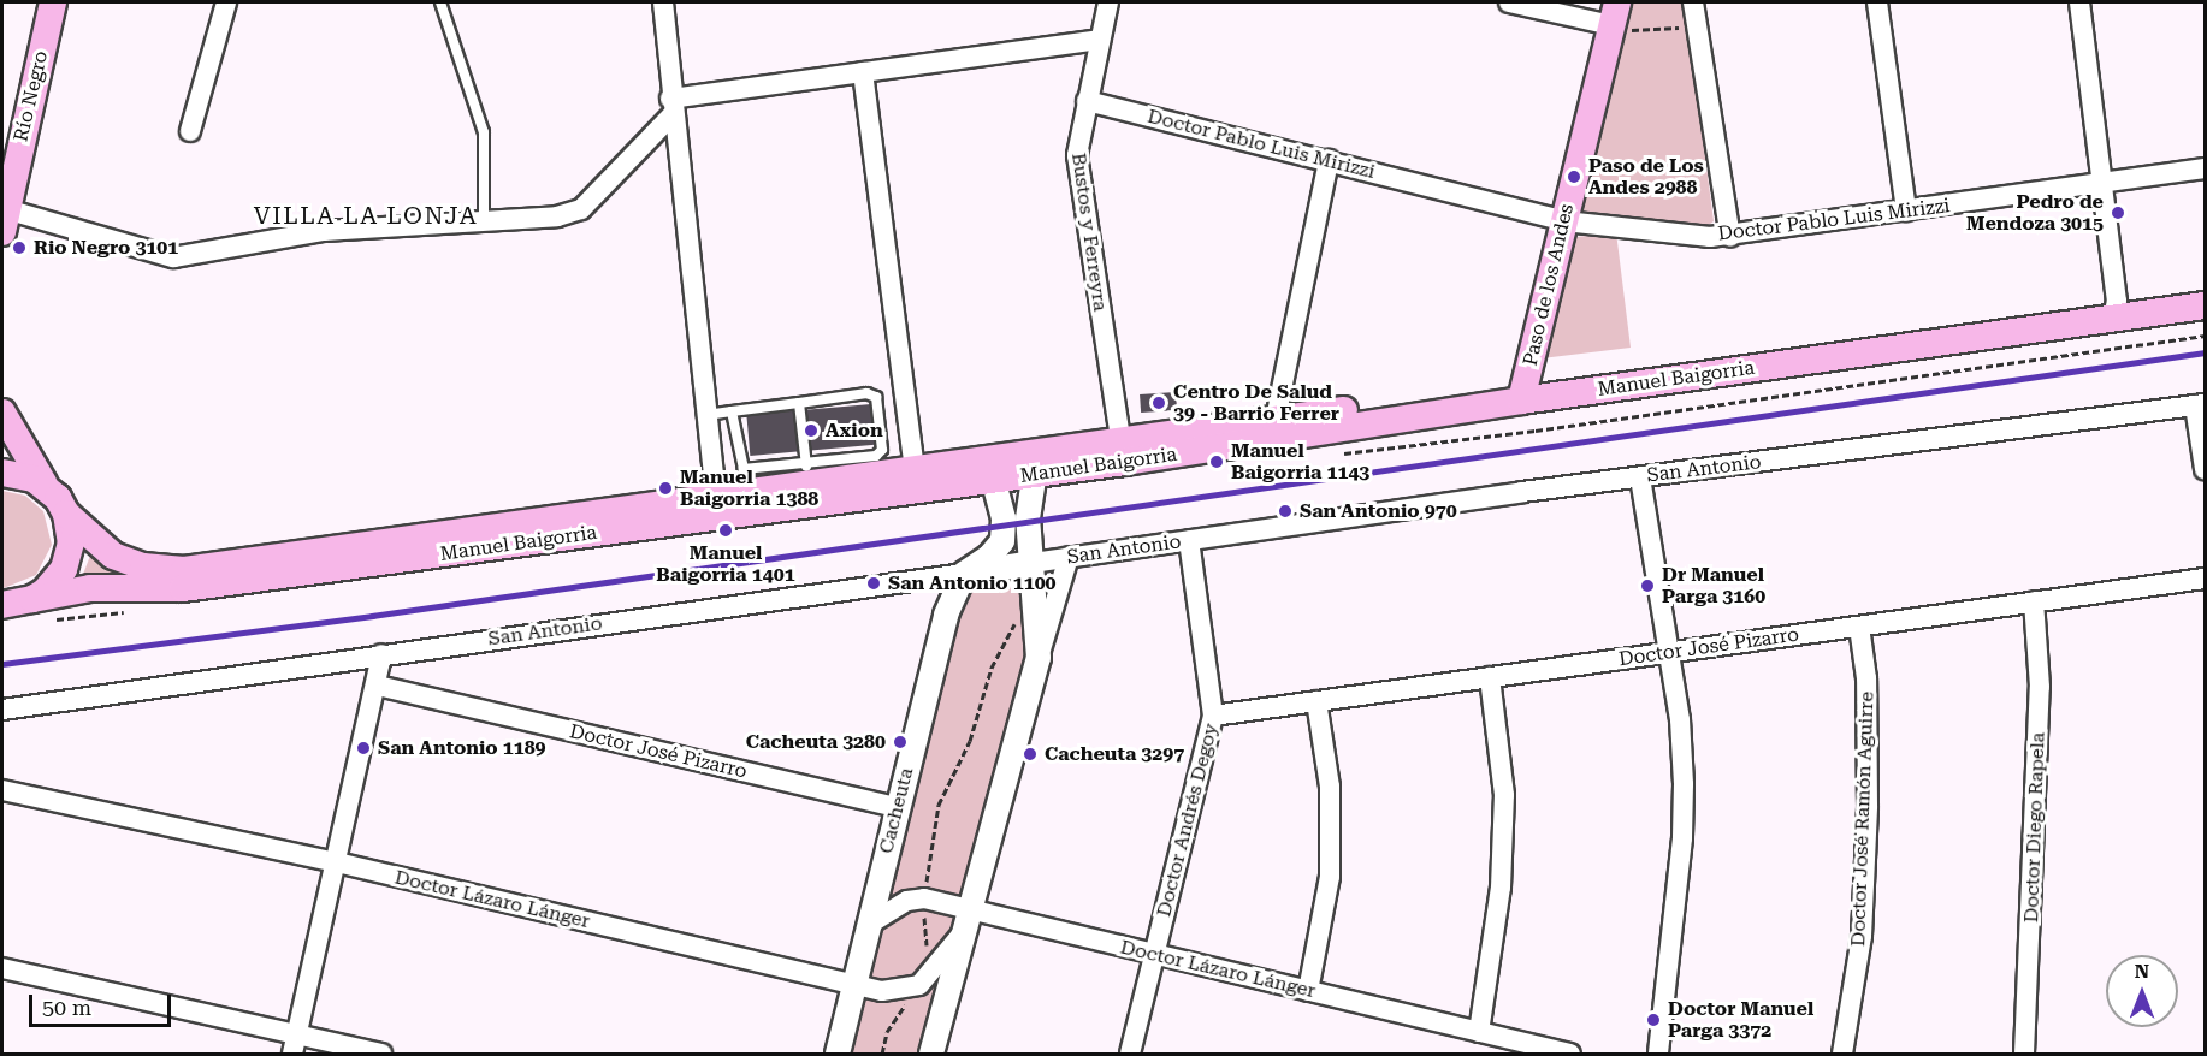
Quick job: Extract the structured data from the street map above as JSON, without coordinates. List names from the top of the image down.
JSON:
{
  "streets": {
    "main road": ["Río Negro", "Paso de los Andes", "Manuel Baigorria"],
    "street": [
      "Doctor Pablo Luis Mirizzi",
      "Bustos y Ferreyra",
      "San Antonio",
      "Doctor José Pizarro",
      "Cacheuta",
      "Doctor José Ramón Aguirre",
      "Doctor Andrés Degoy",
      "Doctor Diego Rapela",
      "Doctor Lázaro Lánger"
    ]
  },
  "crossings": [
    ["Doctor Pablo Luis Mirizzi", "Bustos y Ferreyra"],
    ["Doctor Pablo Luis Mirizzi", "Paso de los Andes"],
    ["Bustos y Ferreyra", "Manuel Baigorria"],
    ["Paso de los Andes", "Manuel Baigorria"],
    ["San Antonio", "Cacheuta"],
    ["San Antonio", "Doctor Andrés Degoy"],
    ["Doctor José Pizarro", "Cacheuta"],
    ["Doctor José Pizarro", "Doctor José Ramón Aguirre"],
    ["Doctor José Pizarro", "Doctor Andrés Degoy"],
    ["Doctor José Pizarro", "Doctor Diego Rapela"],
    ["Cacheuta", "Doctor Lázaro Lánger"],
    ["Doctor Andrés Degoy", "Doctor Lázaro Lánger"]
  ],
  "districts": ["VILLA LA LONJA"],
  "places": [
    "Paso de Los Andes 2988",
    "Pedro de Mendoza 3015",
    "Rio Negro 3101",
    "Centro De Salud 39 - Barrio Ferrer",
    "Axion",
    "Manuel Baigorria 1143",
    "Manuel Baigorria 1388",
    "San Antonio 970",
    "Manuel Baigorria 1401",
    "San Antonio 1100",
    "Dr Manuel Parga 3160",
    "Cacheuta 3280",
    "San Antonio 1189",
    "Cacheuta 3297",
    "Doctor Manuel Parga 3372"
  ],
  "scale_bar": "50 m",
  "north": "top"
}
